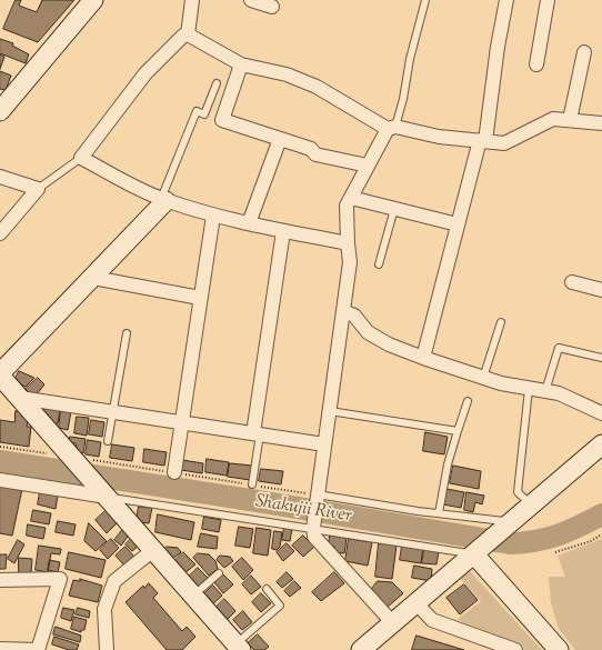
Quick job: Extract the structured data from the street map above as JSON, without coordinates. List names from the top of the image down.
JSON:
{
  "water": ["Shakujii River"]
}
